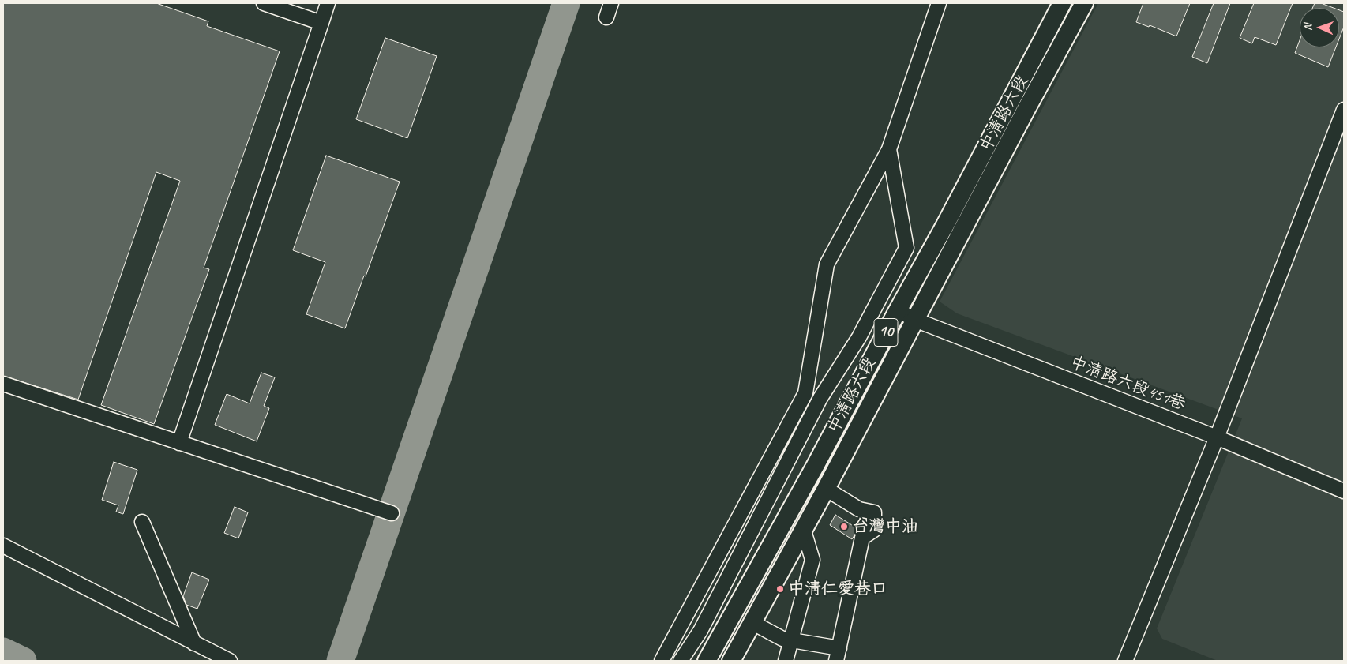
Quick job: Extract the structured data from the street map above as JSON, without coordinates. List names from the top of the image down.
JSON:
{
  "streets": {
    "main road": ["中清路六段", "10"],
    "street": ["中清路六段451巷"]
  },
  "crossings": [
    ["中清路六段", "中清路六段451巷"]
  ],
  "places": ["台灣中油", "中清仁愛巷口"],
  "north": "left"
}
